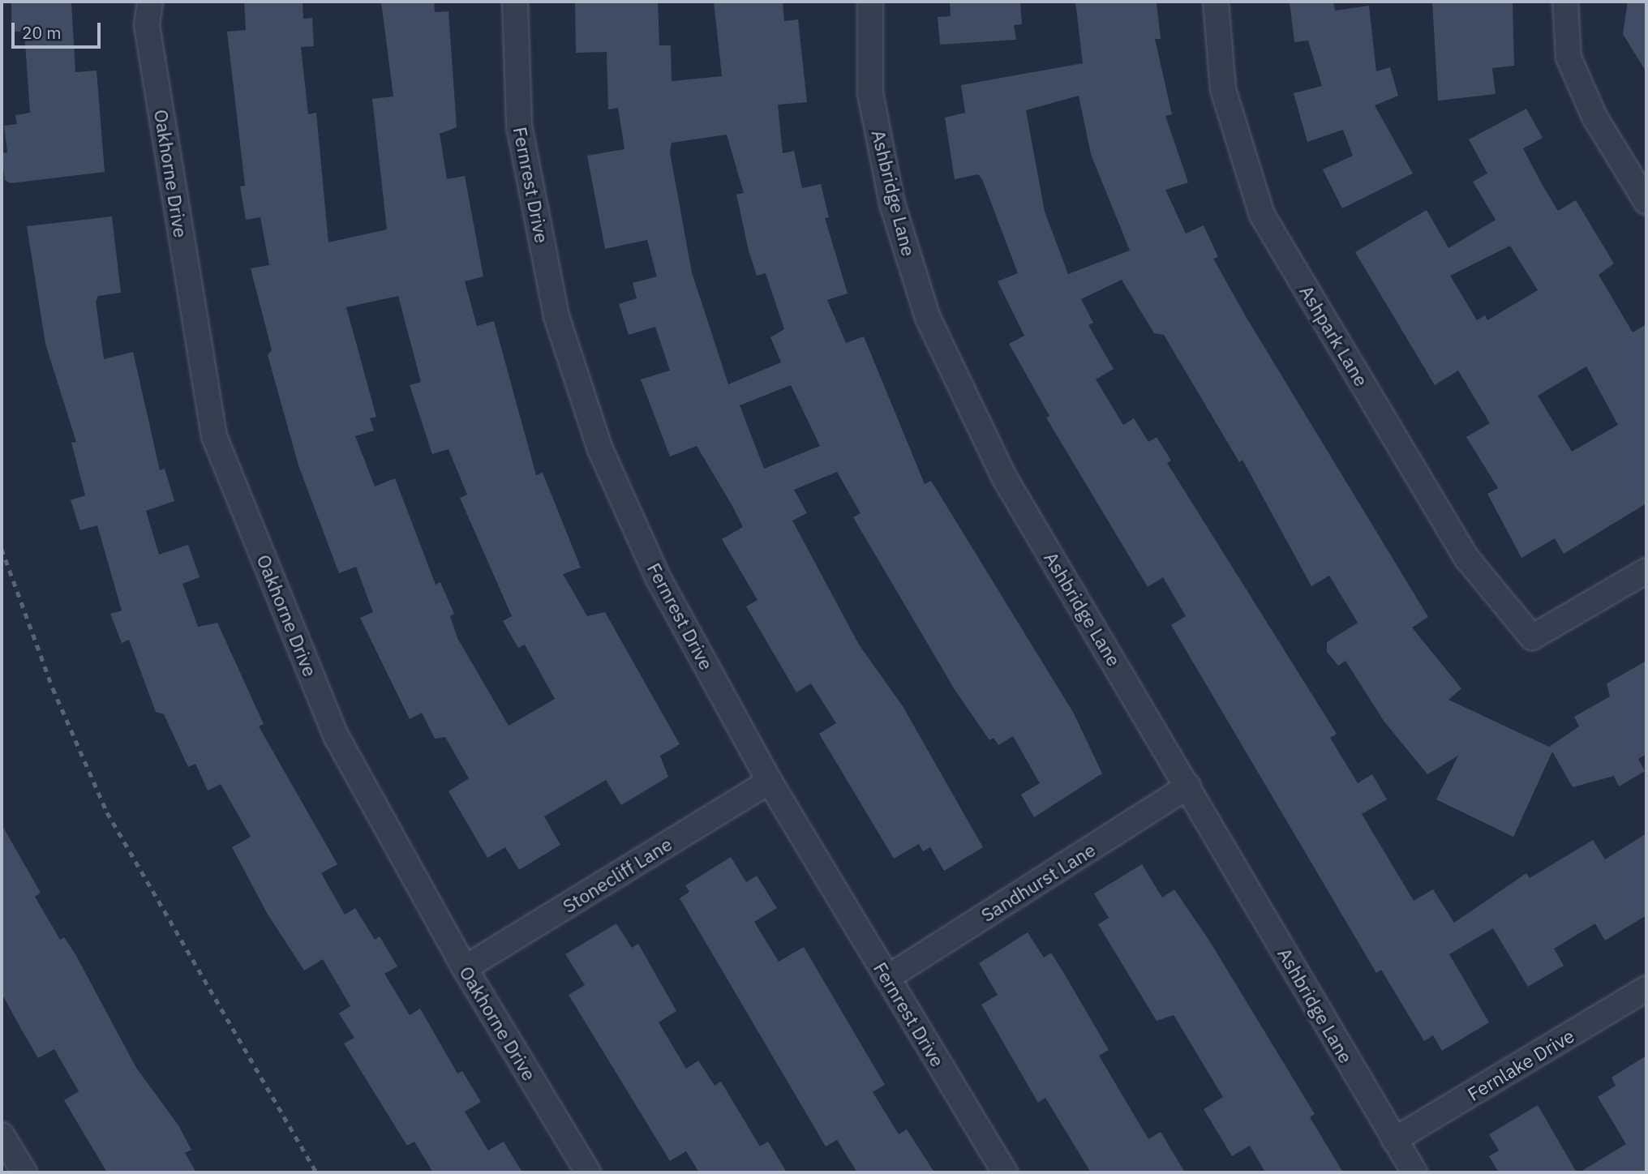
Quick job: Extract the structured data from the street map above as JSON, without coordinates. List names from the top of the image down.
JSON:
{
  "streets": {
    "street": [
      "Oakhorne Drive",
      "Fernrest Drive",
      "Ashbridge Lane",
      "Ashpark Lane",
      "Stonecliff Lane",
      "Sandhurst Lane",
      "Fernlake Drive"
    ]
  },
  "crossings": [
    ["Oakhorne Drive", "Stonecliff Lane"],
    ["Fernrest Drive", "Stonecliff Lane"],
    ["Fernrest Drive", "Sandhurst Lane"],
    ["Ashbridge Lane", "Sandhurst Lane"],
    ["Ashbridge Lane", "Fernlake Drive"]
  ],
  "scale_bar": "20 m"
}
